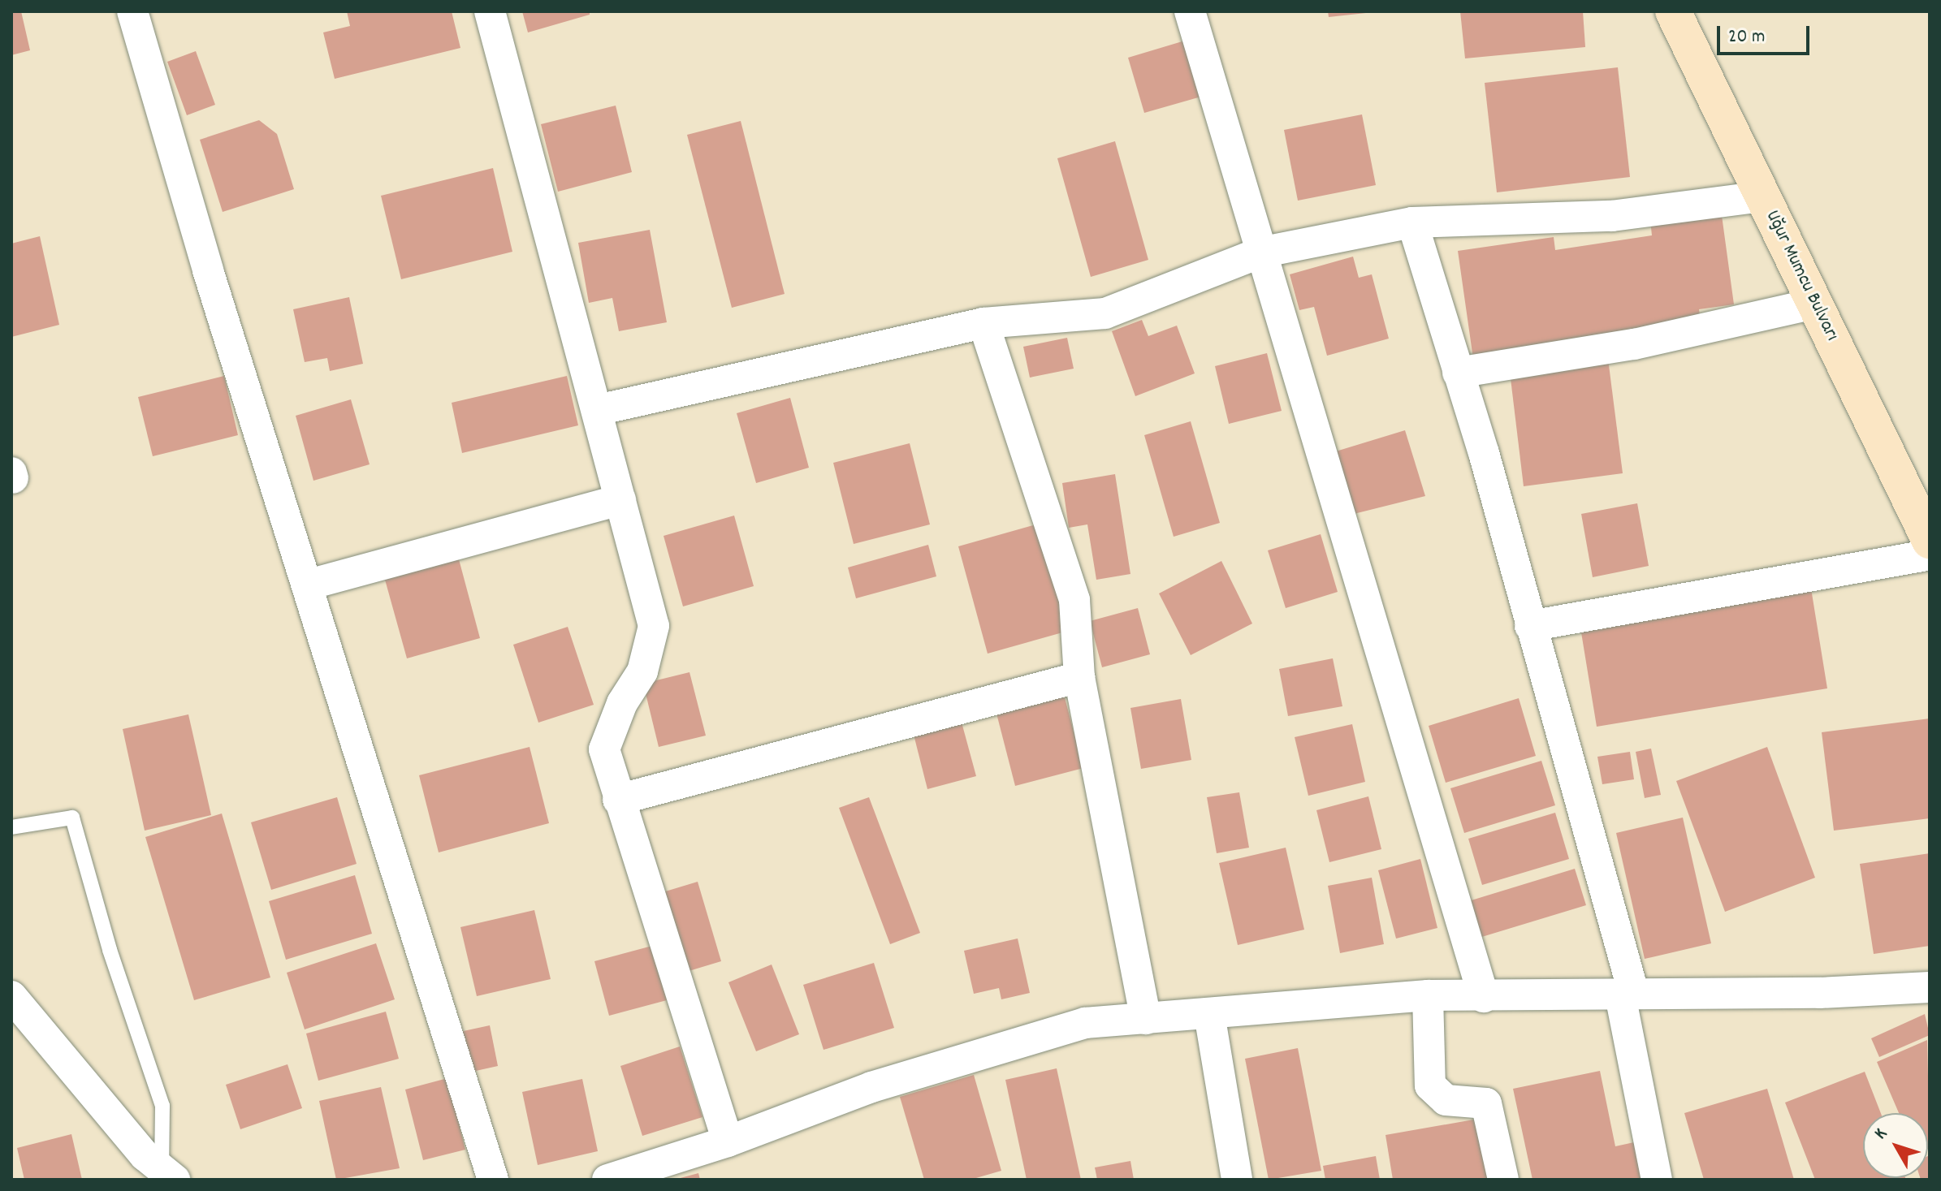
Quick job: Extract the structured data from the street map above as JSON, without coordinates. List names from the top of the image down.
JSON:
{
  "streets": {
    "street": ["Uğur Mumcu Bulvarı"]
  },
  "scale_bar": "20 m",
  "north": "top left"
}
